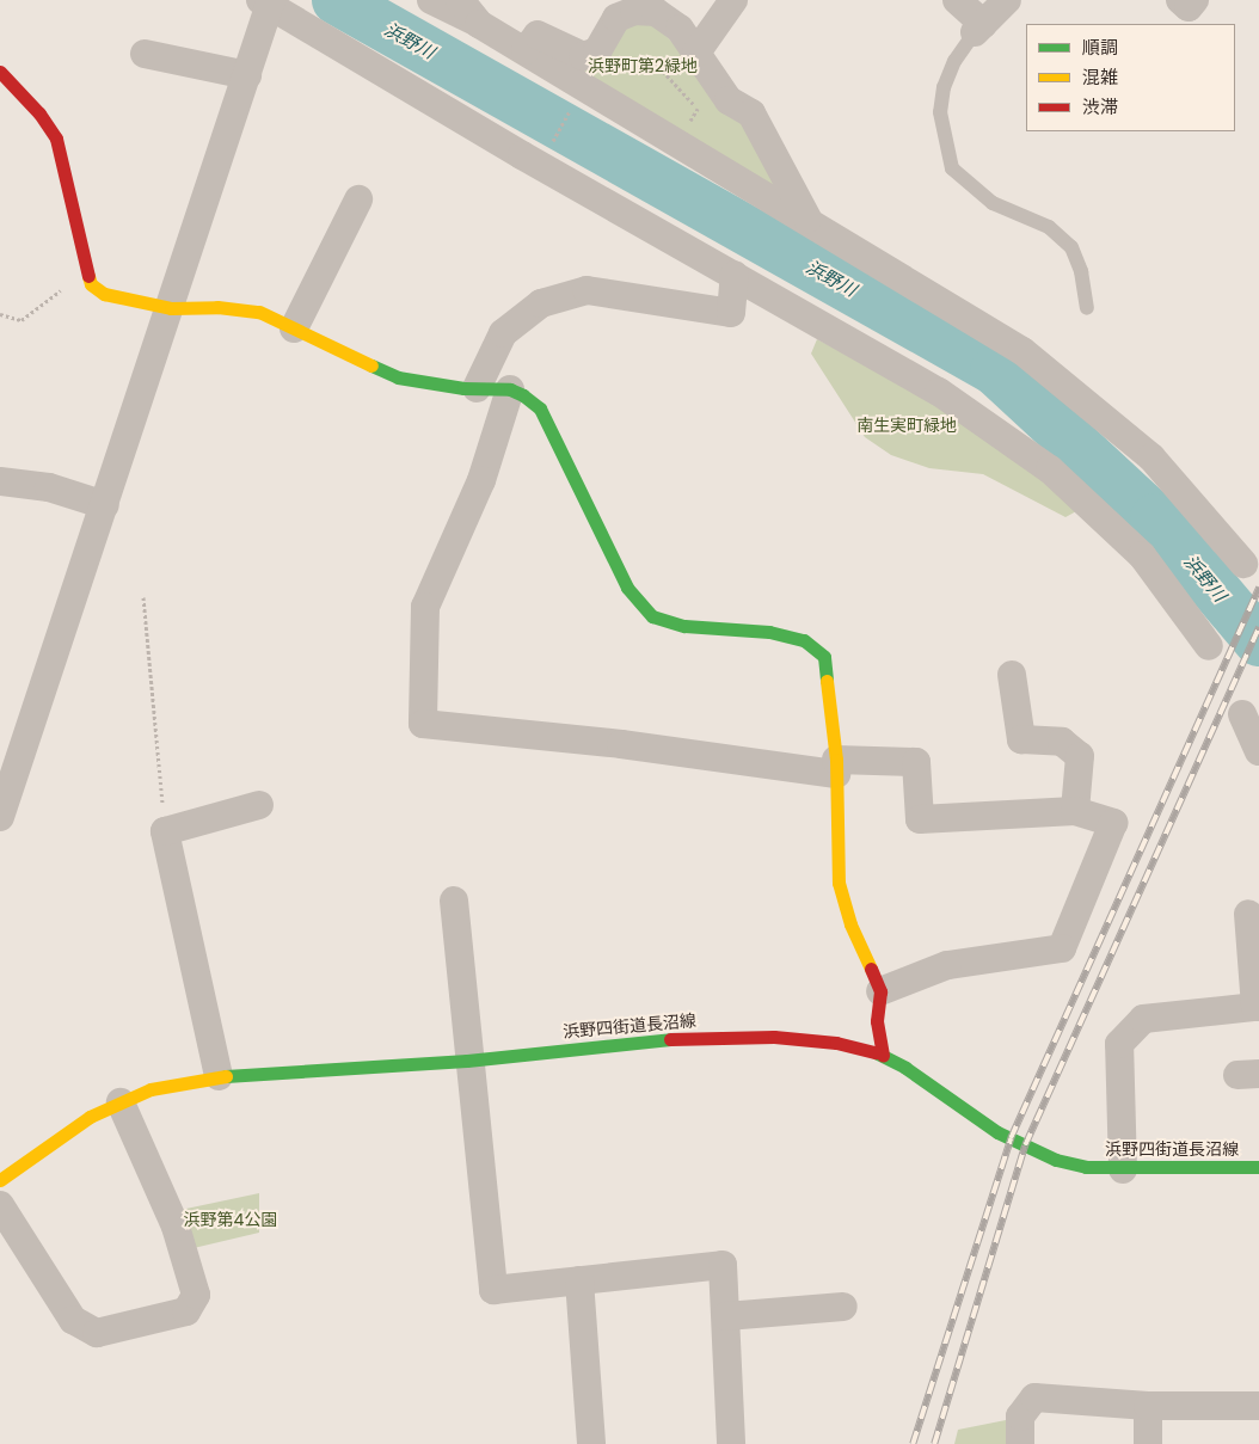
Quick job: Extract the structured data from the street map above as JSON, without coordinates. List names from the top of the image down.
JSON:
{
  "streets": {
    "street": ["浜野四街道長沼線"]
  },
  "water": ["浜野川"],
  "parks": ["浜野町第2緑地", "南生実町緑地", "浜野第4公園"],
  "legend": ["順調", "混雑", "渋滞"]
}
